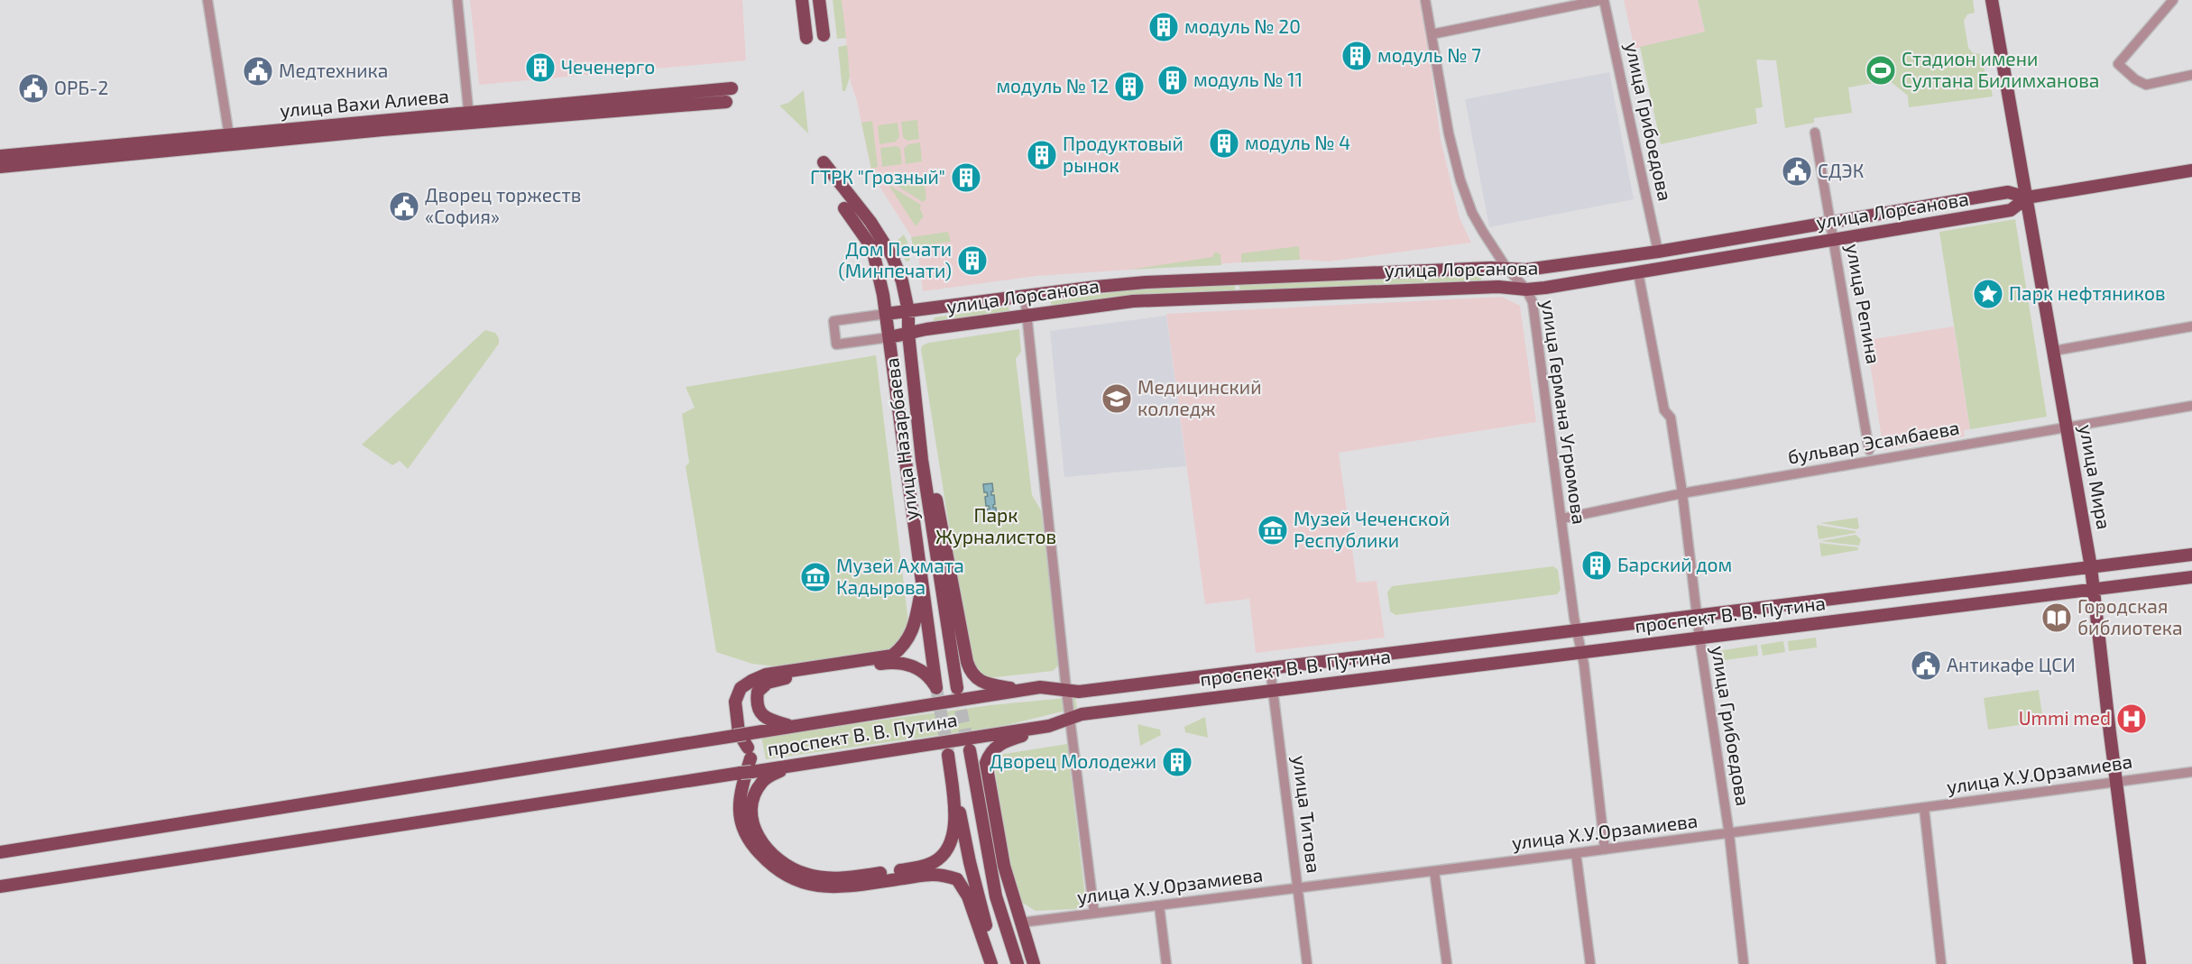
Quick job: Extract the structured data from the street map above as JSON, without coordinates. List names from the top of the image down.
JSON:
{
  "streets": {
    "main road": [
      "улица Вахи Алиева",
      "улица Лорсанова",
      "улица Назарбаева",
      "улица Мира",
      "проспект В. В. Путина"
    ],
    "street": [
      "улица Грибоедова",
      "улица Репина",
      "улица Германа Угрюмова",
      "бульвар Эсамбаева",
      "улица Х.У.Орзамиева",
      "улица Титова"
    ]
  },
  "crossings": [
    ["улица Грибоедова", "улица Лорсанова"],
    ["улица Грибоедова", "бульвар Эсамбаева"],
    ["улица Грибоедова", "проспект В. В. Путина"],
    ["улица Грибоедова", "улица Х.У.Орзамиева"],
    ["улица Лорсанова", "улица Репина"],
    ["улица Лорсанова", "улица Германа Угрюмова"],
    ["улица Лорсанова", "улица Назарбаева"],
    ["улица Лорсанова", "улица Мира"],
    ["улица Германа Угрюмова", "бульвар Эсамбаева"],
    ["улица Германа Угрюмова", "проспект В. В. Путина"],
    ["улица Германа Угрюмова", "улица Х.У.Орзамиева"],
    ["улица Назарбаева", "проспект В. В. Путина"],
    ["бульвар Эсамбаева", "улица Мира"],
    ["улица Мира", "проспект В. В. Путина"],
    ["улица Мира", "улица Х.У.Орзамиева"],
    ["проспект В. В. Путина", "улица Титова"],
    ["улица Х.У.Орзамиева", "улица Титова"]
  ],
  "parks": ["Парк Журналистов"],
  "places": {
    "building": [
      "модуль № 20",
      "модуль № 7",
      "Чеченерго",
      "модуль № 11",
      "модуль № 12",
      "модуль № 4",
      "Продуктовый рынок",
      "ГТРК \"Грозный\"",
      "Дом Печати (Минпечати)",
      "Барский дом",
      "Дворец Молодежи"
    ],
    "sports": ["Стадион имени Султана Билимханова"],
    "public building": [
      "Медтехника",
      "ОРБ-2",
      "СДЭК",
      "Дворец торжеств «София»",
      "Антикафе ЦСИ"
    ],
    "place": ["Парк нефтяников"],
    "school or university": ["Медицинский колледж"],
    "museum": ["Музей Чеченской Республики", "Музей Ахмата Кадырова"],
    "library": ["Городская библиотека"],
    "hospital": ["Ummi med"]
  }
}
